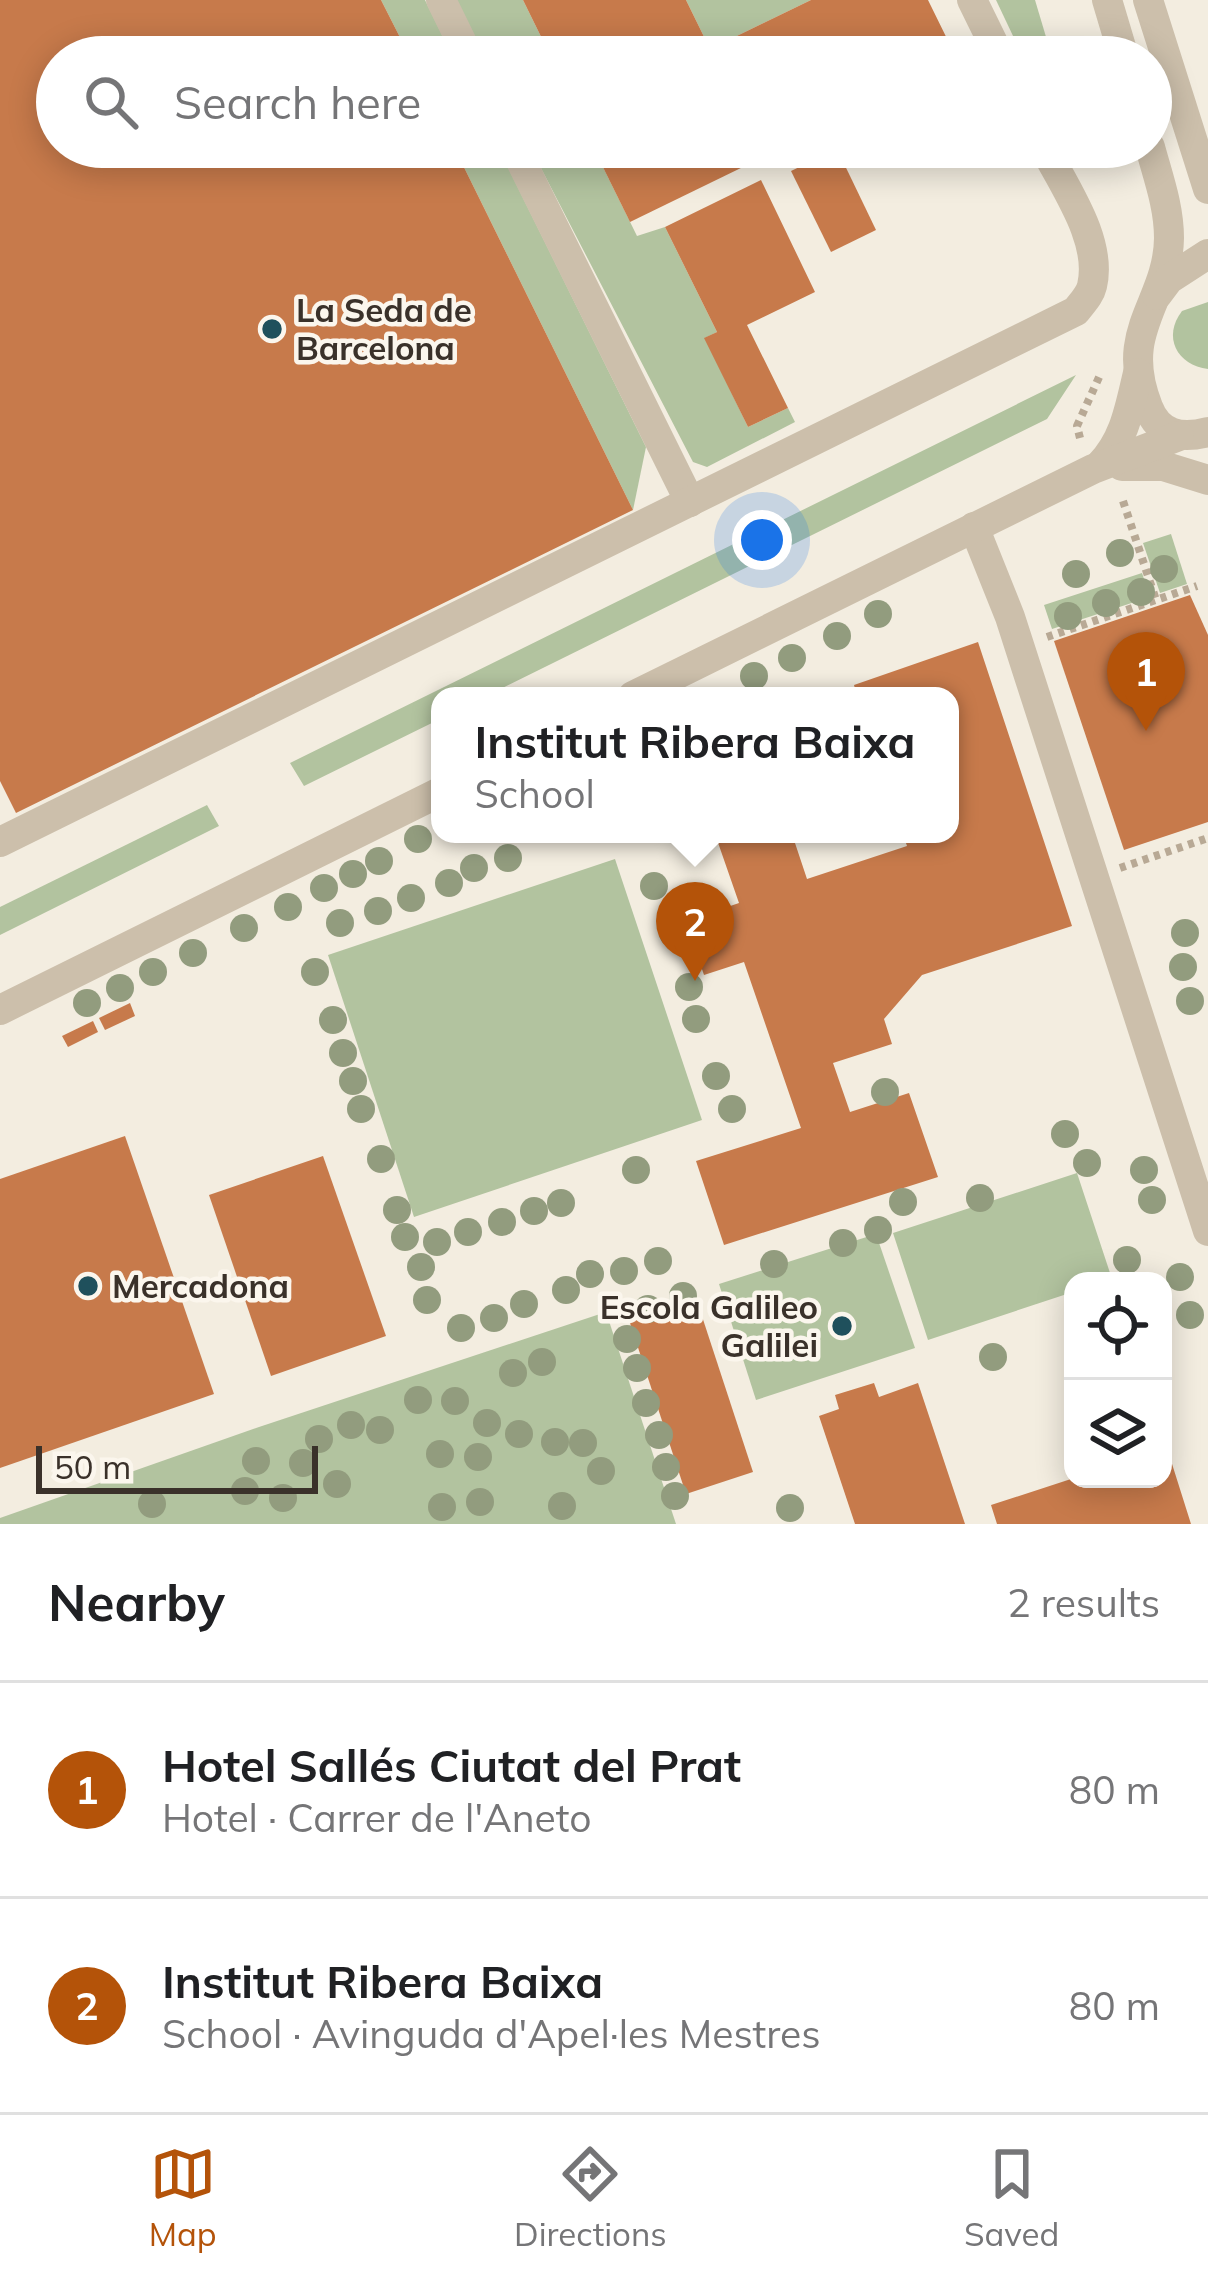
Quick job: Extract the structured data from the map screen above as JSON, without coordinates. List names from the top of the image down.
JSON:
{
  "places": ["La Seda de Barcelona", "Mercadona", "Escola Galileo Galilei"],
  "scale_bar": "50 m",
  "page": {
    "search": "Search here",
    "pins": ["1", "2"],
    "popup": ["Institut Ribera Baixa", "School"],
    "scale": "50 m",
    "heading": ["Nearby", "2 results"],
    "list": [
      {
        "mark": "1",
        "name": "Hotel Sallés Ciutat del Prat",
        "note": "Hotel · Carrer de l'Aneto",
        "value": "80 m"
      },
      {
        "mark": "2",
        "name": "Institut Ribera Baixa",
        "note": "School · Avinguda d'Apel·les Mestres",
        "value": "80 m"
      }
    ],
    "nav": ["Map", "Directions", "Saved"]
  }
}
